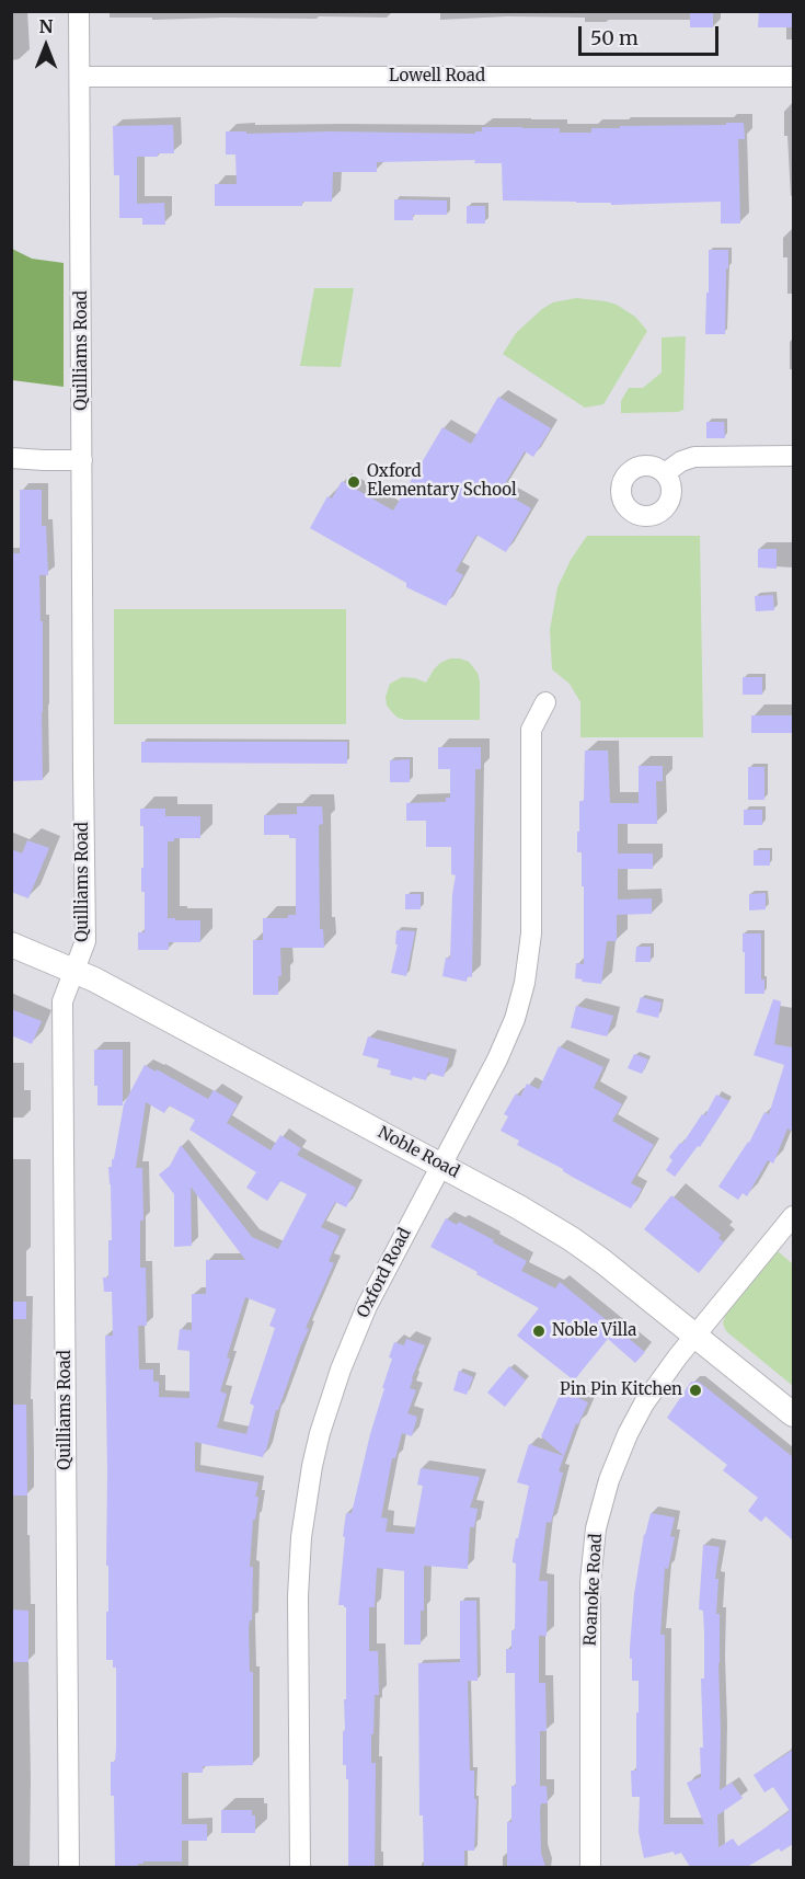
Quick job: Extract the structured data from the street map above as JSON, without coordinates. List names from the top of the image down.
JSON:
{
  "streets": {
    "main road": ["Noble Road"],
    "street": [
      "Lowell Road",
      "Quilliams Road",
      "Oxford Road",
      "Roanoke Road"
    ]
  },
  "crossings": [
    ["Lowell Road", "Quilliams Road"],
    ["Quilliams Road", "Noble Road"],
    ["Noble Road", "Oxford Road"],
    ["Noble Road", "Roanoke Road"]
  ],
  "places": ["Oxford Elementary School", "Noble Villa", "Pin Pin Kitchen"],
  "scale_bar": "50 m",
  "north": "top"
}
